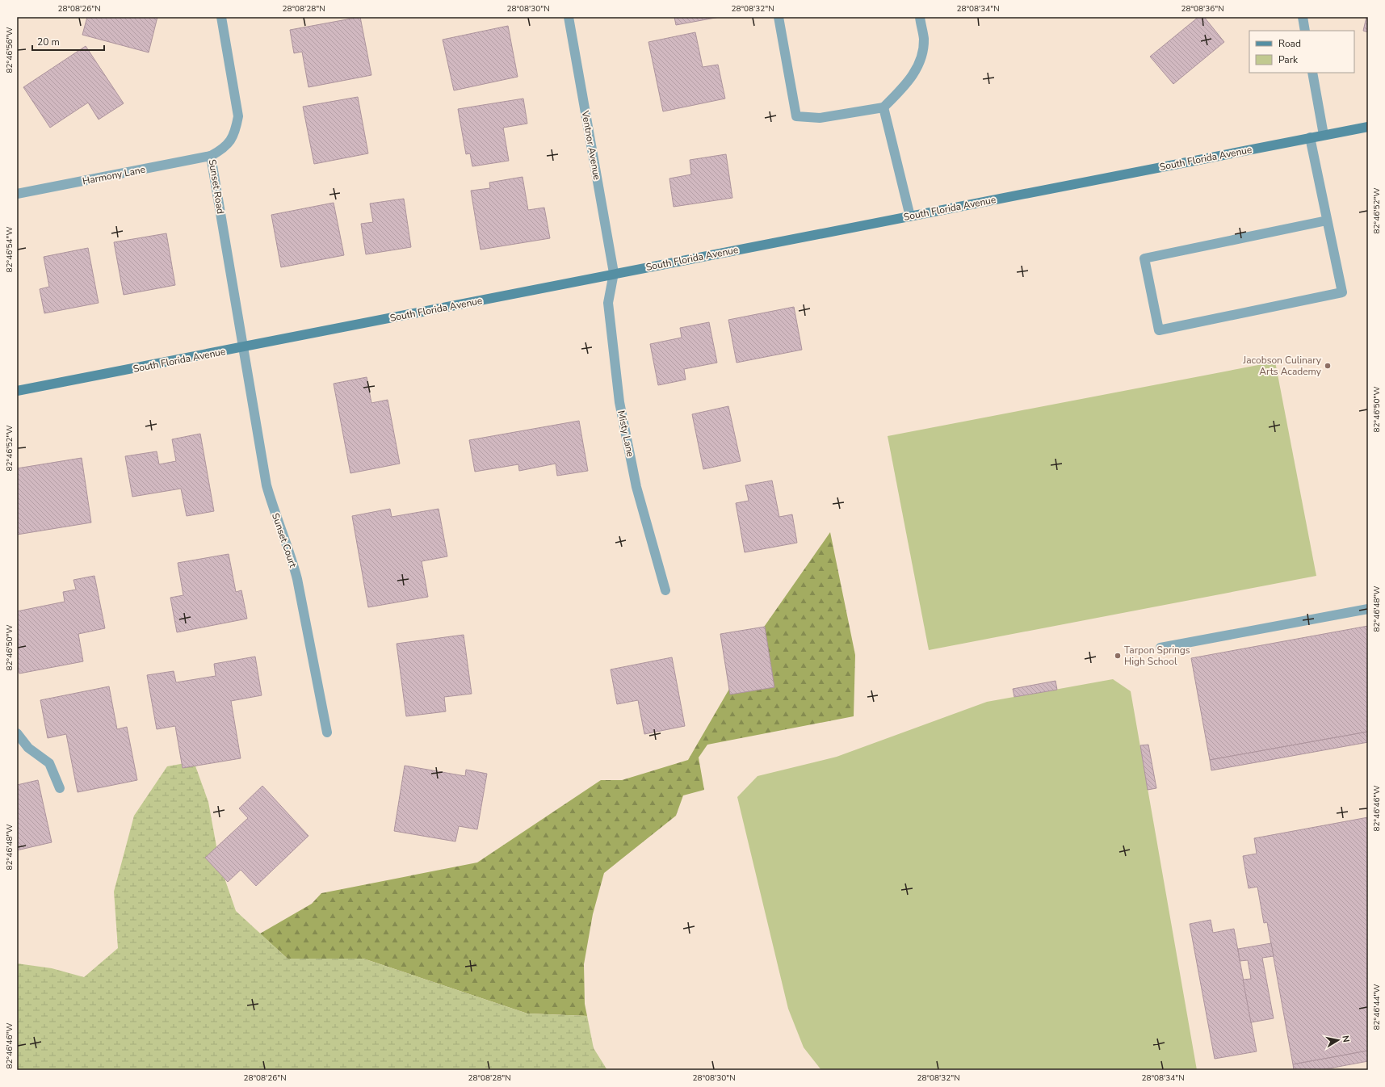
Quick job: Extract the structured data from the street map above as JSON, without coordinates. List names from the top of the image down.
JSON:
{
  "streets": {
    "street": [
      "Ventnor Avenue",
      "South Florida Avenue",
      "Harmony Lane",
      "Sunset Road",
      "Misty Lane",
      "Sunset Court"
    ]
  },
  "crossings": [
    ["Ventnor Avenue", "South Florida Avenue"],
    ["Ventnor Avenue", "Misty Lane"],
    ["South Florida Avenue", "Sunset Road"],
    ["South Florida Avenue", "Misty Lane"],
    ["South Florida Avenue", "Sunset Court"],
    ["Harmony Lane", "Sunset Road"],
    ["Sunset Road", "Sunset Court"]
  ],
  "places": ["Jacobson Culinary Arts Academy", "Tarpon Springs High School"],
  "legend": ["Road", "Park"],
  "scale_bar": "20 m",
  "north": "right",
  "coordinates": [
    "28°08'26\"N",
    "28°08'28\"N",
    "28°08'30\"N",
    "28°08'32\"N",
    "28°08'34\"N",
    "28°08'36\"N",
    "82°46'56\"W",
    "82°46'52\"W",
    "82°46'54\"W",
    "82°46'50\"W",
    "82°46'48\"W",
    "82°46'46\"W",
    "82°46'44\"W"
  ]
}
